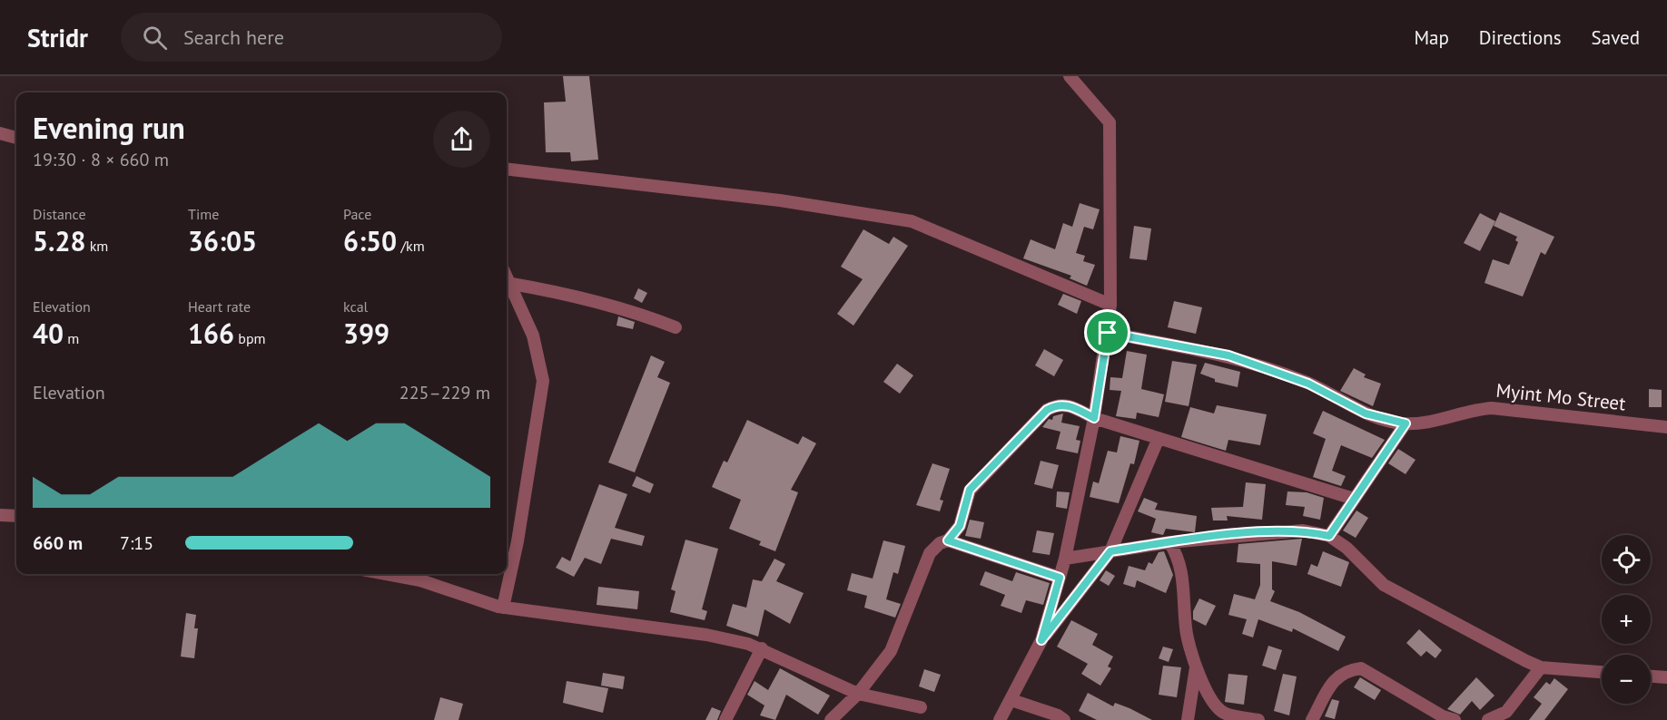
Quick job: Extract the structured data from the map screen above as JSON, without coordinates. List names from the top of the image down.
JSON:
{
  "streets": {
    "street": ["Myint Mo Street"]
  },
  "page": {
    "header": "Stridr",
    "search": "Search here",
    "nav": ["Map", "Directions", "Saved"],
    "heading": ["Evening run", "19:30 · 8 × 660 m"],
    "stats": [
      ["Distance", "5.28 km"],
      ["Time", "36:05"],
      ["Pace", "6:50 /km"],
      ["Elevation", "40 m"],
      ["Heart rate", "166 bpm"],
      ["kcal", "399"]
    ],
    "chart": ["Elevation", "225–229 m"],
    "list": [
      {
        "name": "660 m",
        "note": "7:15"
      }
    ],
    "map_buttons": ["+", "−"]
  }
}
